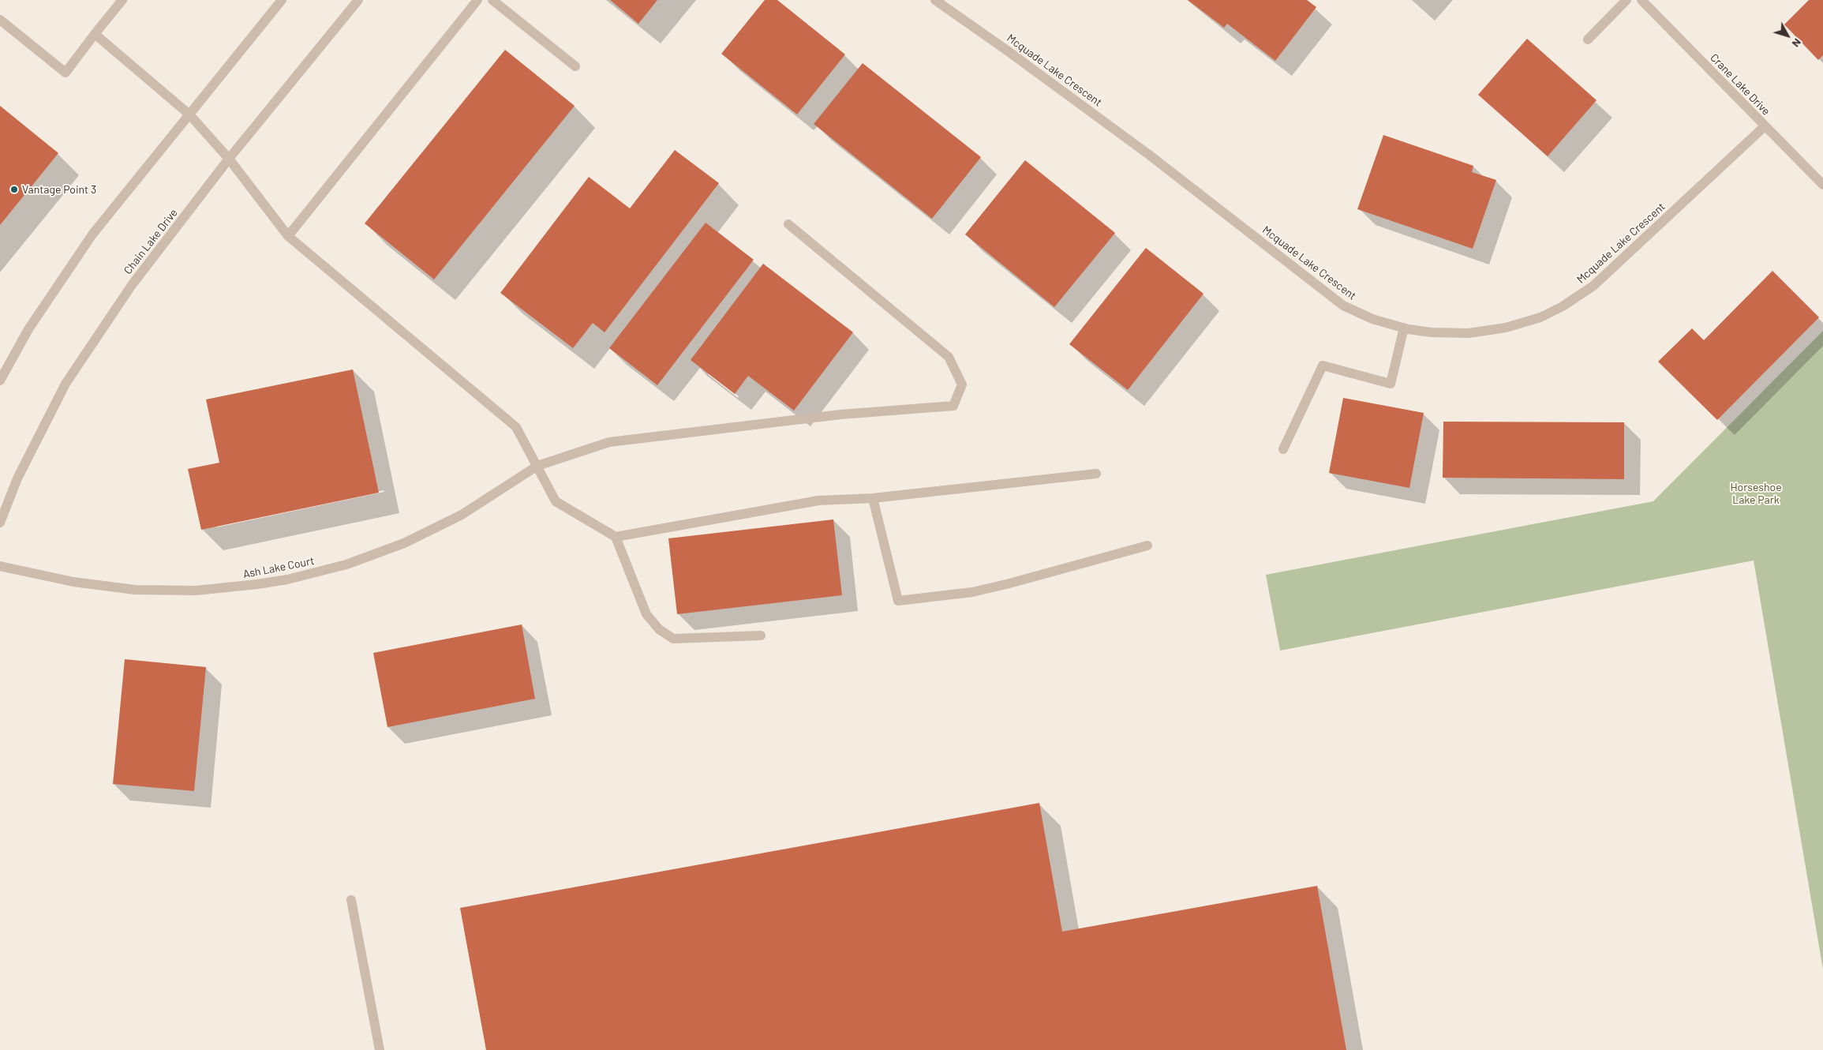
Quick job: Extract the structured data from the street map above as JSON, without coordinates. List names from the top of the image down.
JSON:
{
  "streets": {
    "street": [
      "Mcquade Lake Crescent",
      "Crane Lake Drive",
      "Chain Lake Drive",
      "Ash Lake Court"
    ]
  },
  "crossings": [
    ["Mcquade Lake Crescent", "Crane Lake Drive"]
  ],
  "parks": ["Horseshoe Lake Park"],
  "places": ["Vantage Point 3"],
  "north": "bottom right"
}
